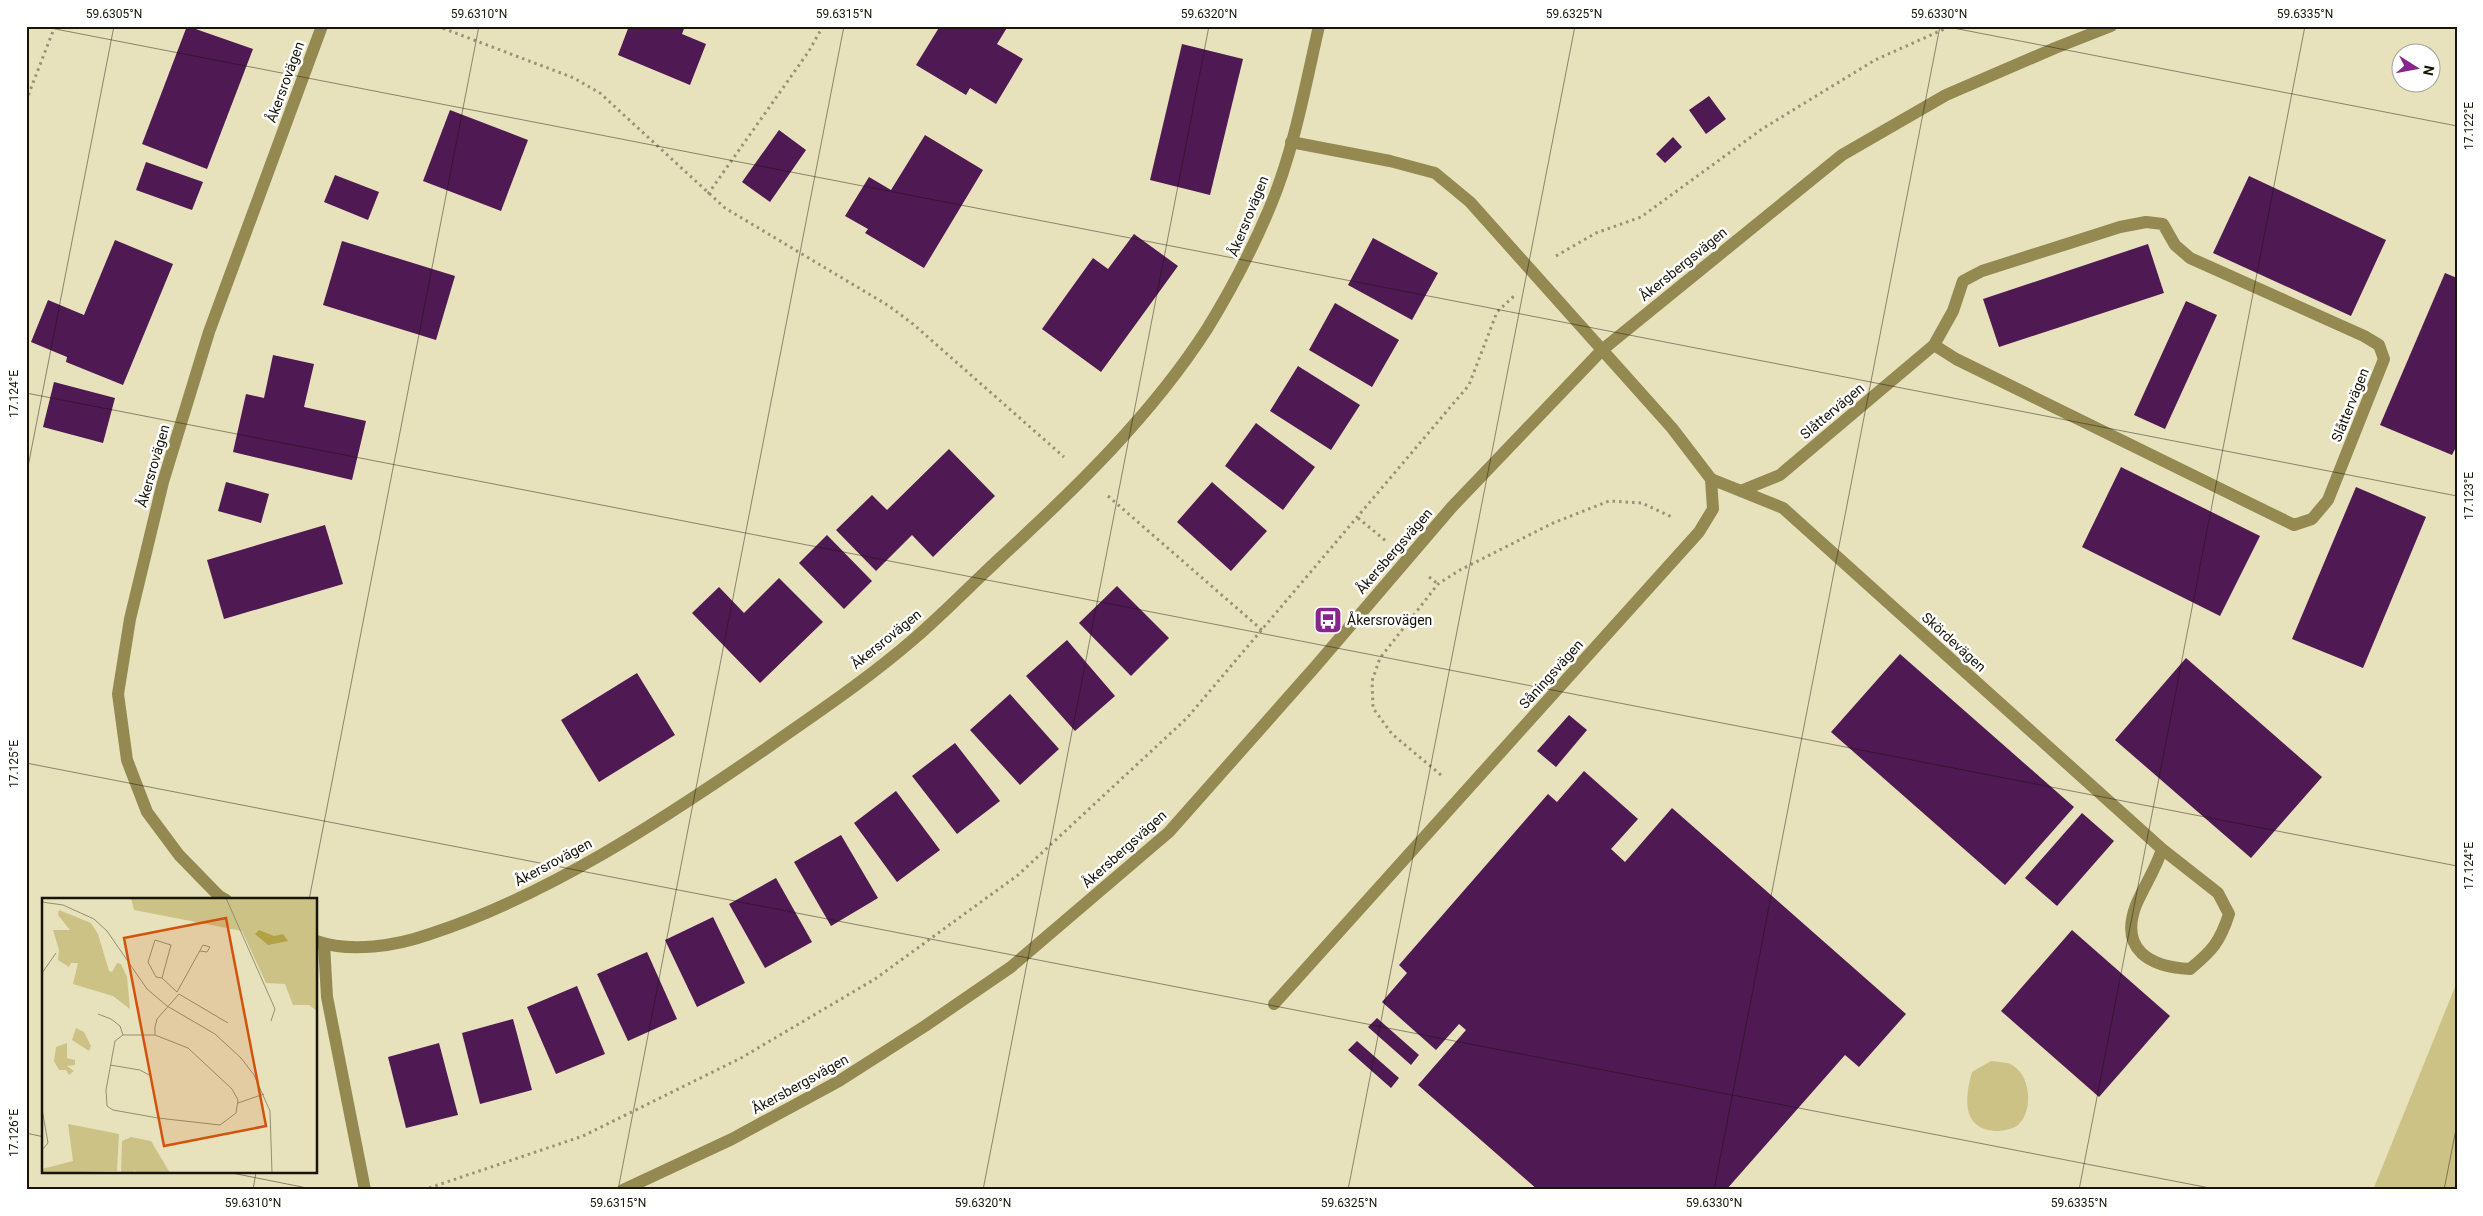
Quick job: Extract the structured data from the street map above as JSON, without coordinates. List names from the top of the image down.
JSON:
{
  "streets": {
    "street": [
      "Åkersrovägen",
      "Åkersbergsvägen",
      "Slåttervägen",
      "Skördevägen",
      "Såningsvägen"
    ]
  },
  "crossings": [
    ["Slåttervägen", "Skördevägen"],
    ["Skördevägen", "Såningsvägen"]
  ],
  "places": {
    "bus stop": ["Åkersrovägen"]
  },
  "north": "right",
  "coordinates": [
    "59.6305°N",
    "59.6310°N",
    "59.6315°N",
    "59.6320°N",
    "59.6325°N",
    "59.6330°N",
    "59.6335°N",
    "17.122°E",
    "17.124°E",
    "17.123°E",
    "17.125°E",
    "17.126°E"
  ]
}
